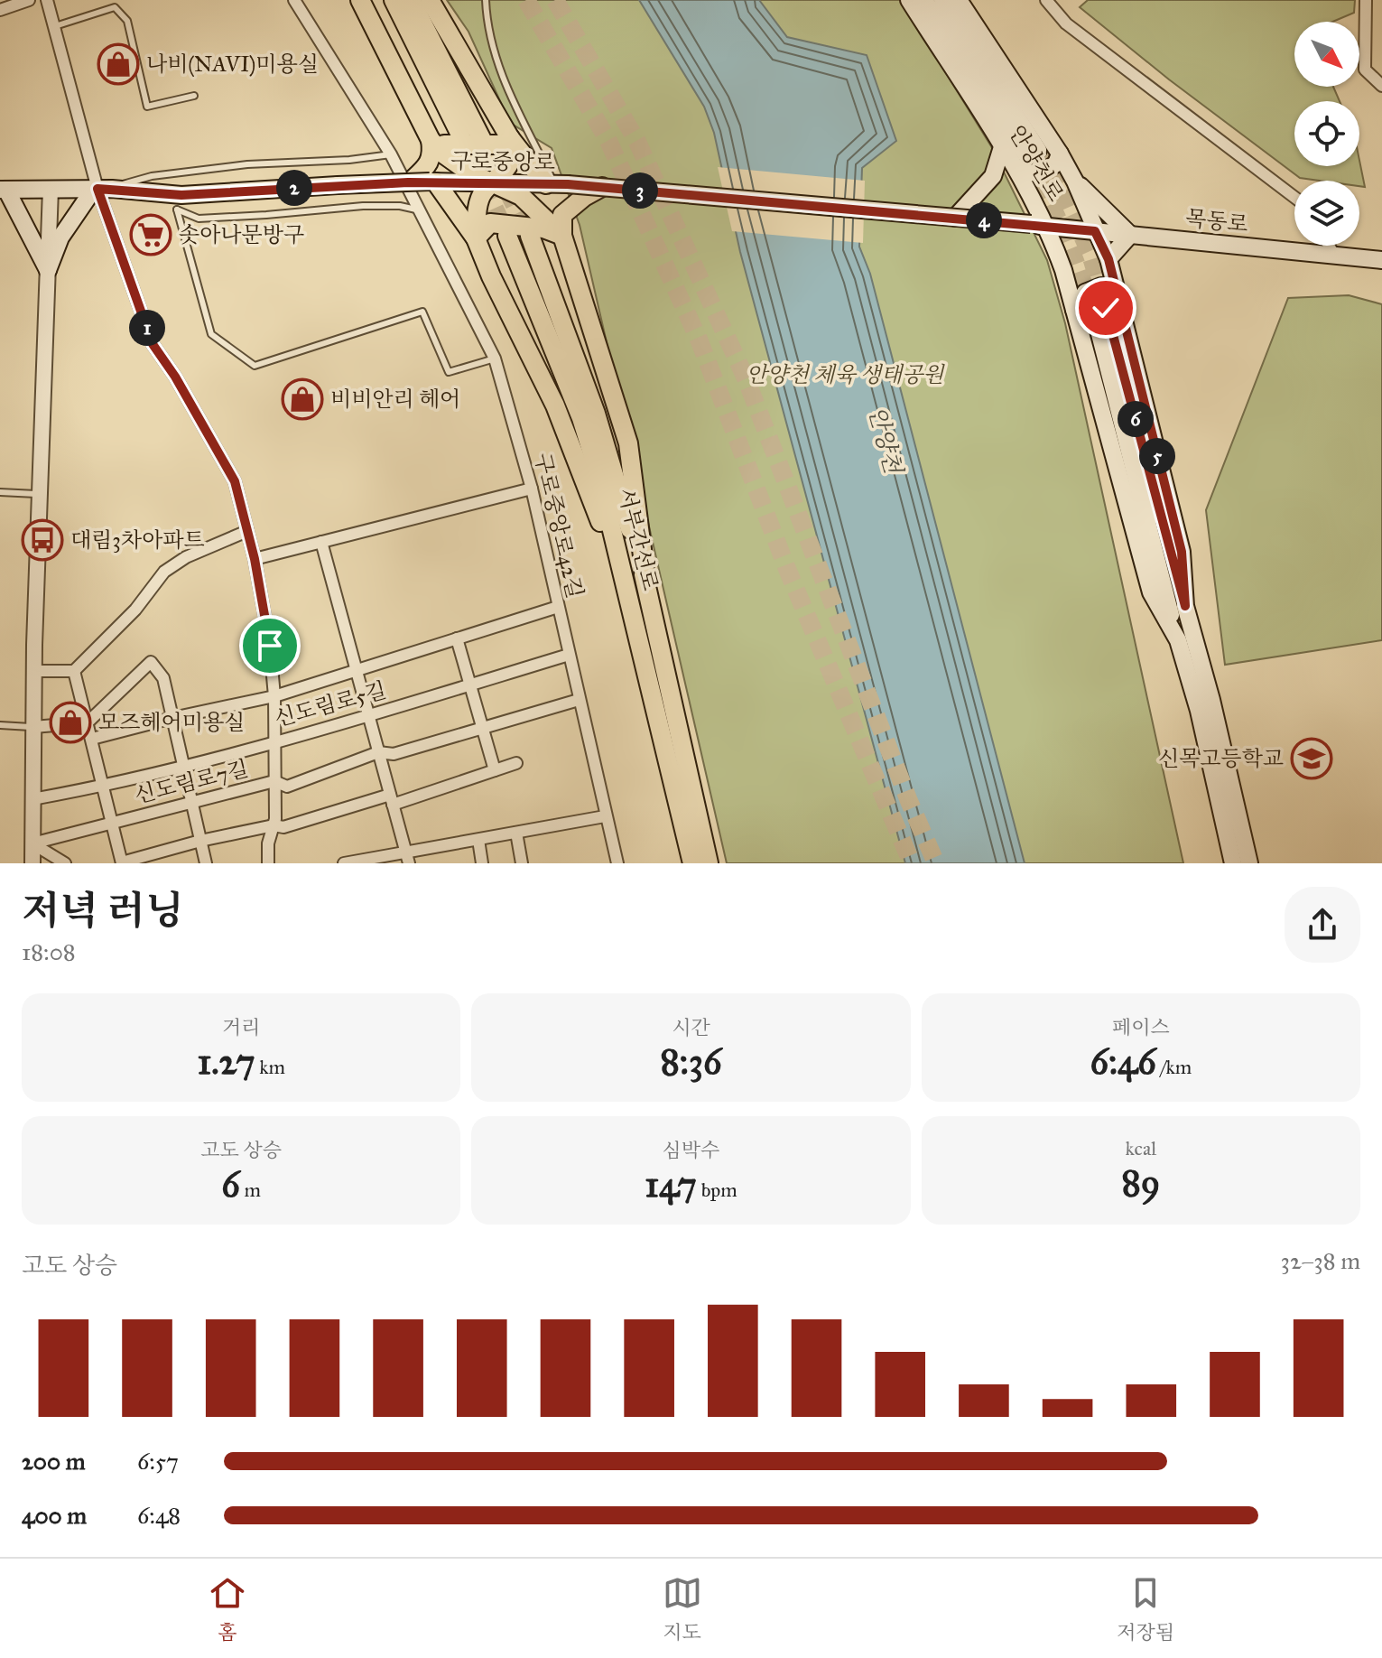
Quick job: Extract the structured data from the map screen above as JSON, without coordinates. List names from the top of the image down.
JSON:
{
  "streets": {
    "main road": [
      "구로중앙로",
      "안양천로",
      "목동로",
      "서부간선로"
    ],
    "street": ["구로중앙로42길", "신도림로5길", "신도림로7길"]
  },
  "crossings": [
    ["구로중앙로", "안양천로"],
    ["구로중앙로", "목동로"],
    ["안양천로", "목동로"],
    ["구로중앙로42길", "신도림로5길"],
    ["구로중앙로42길", "신도림로7길"]
  ],
  "water": ["안양천"],
  "parks": ["안양천 체육 생태공원"],
  "places": {
    "shop": ["나비(NAVI)미용실", "비비안리 헤어", "모즈헤어미용실"],
    "supermarket": ["솟아나문방구"],
    "bus stop": ["대림3차아파트"],
    "school or university": ["신목고등학교"]
  },
  "north": "bottom right",
  "page": {
    "pins": [
      "2",
      "3",
      "4",
      "1",
      "6",
      "5"
    ],
    "heading": ["저녁 러닝", "18:08"],
    "stats": [
      ["거리", "1.27 km"],
      ["시간", "8:36"],
      ["페이스", "6:46 /km"],
      ["고도 상승", "6 m"],
      ["심박수", "147 bpm"],
      ["kcal", "89"]
    ],
    "chart": ["고도 상승", "32–38 m"],
    "list": [
      {
        "name": "200 m",
        "note": "6:57"
      },
      {
        "name": "400 m",
        "note": "6:48"
      }
    ],
    "tabs": ["홈", "지도", "저장됨"]
  }
}
